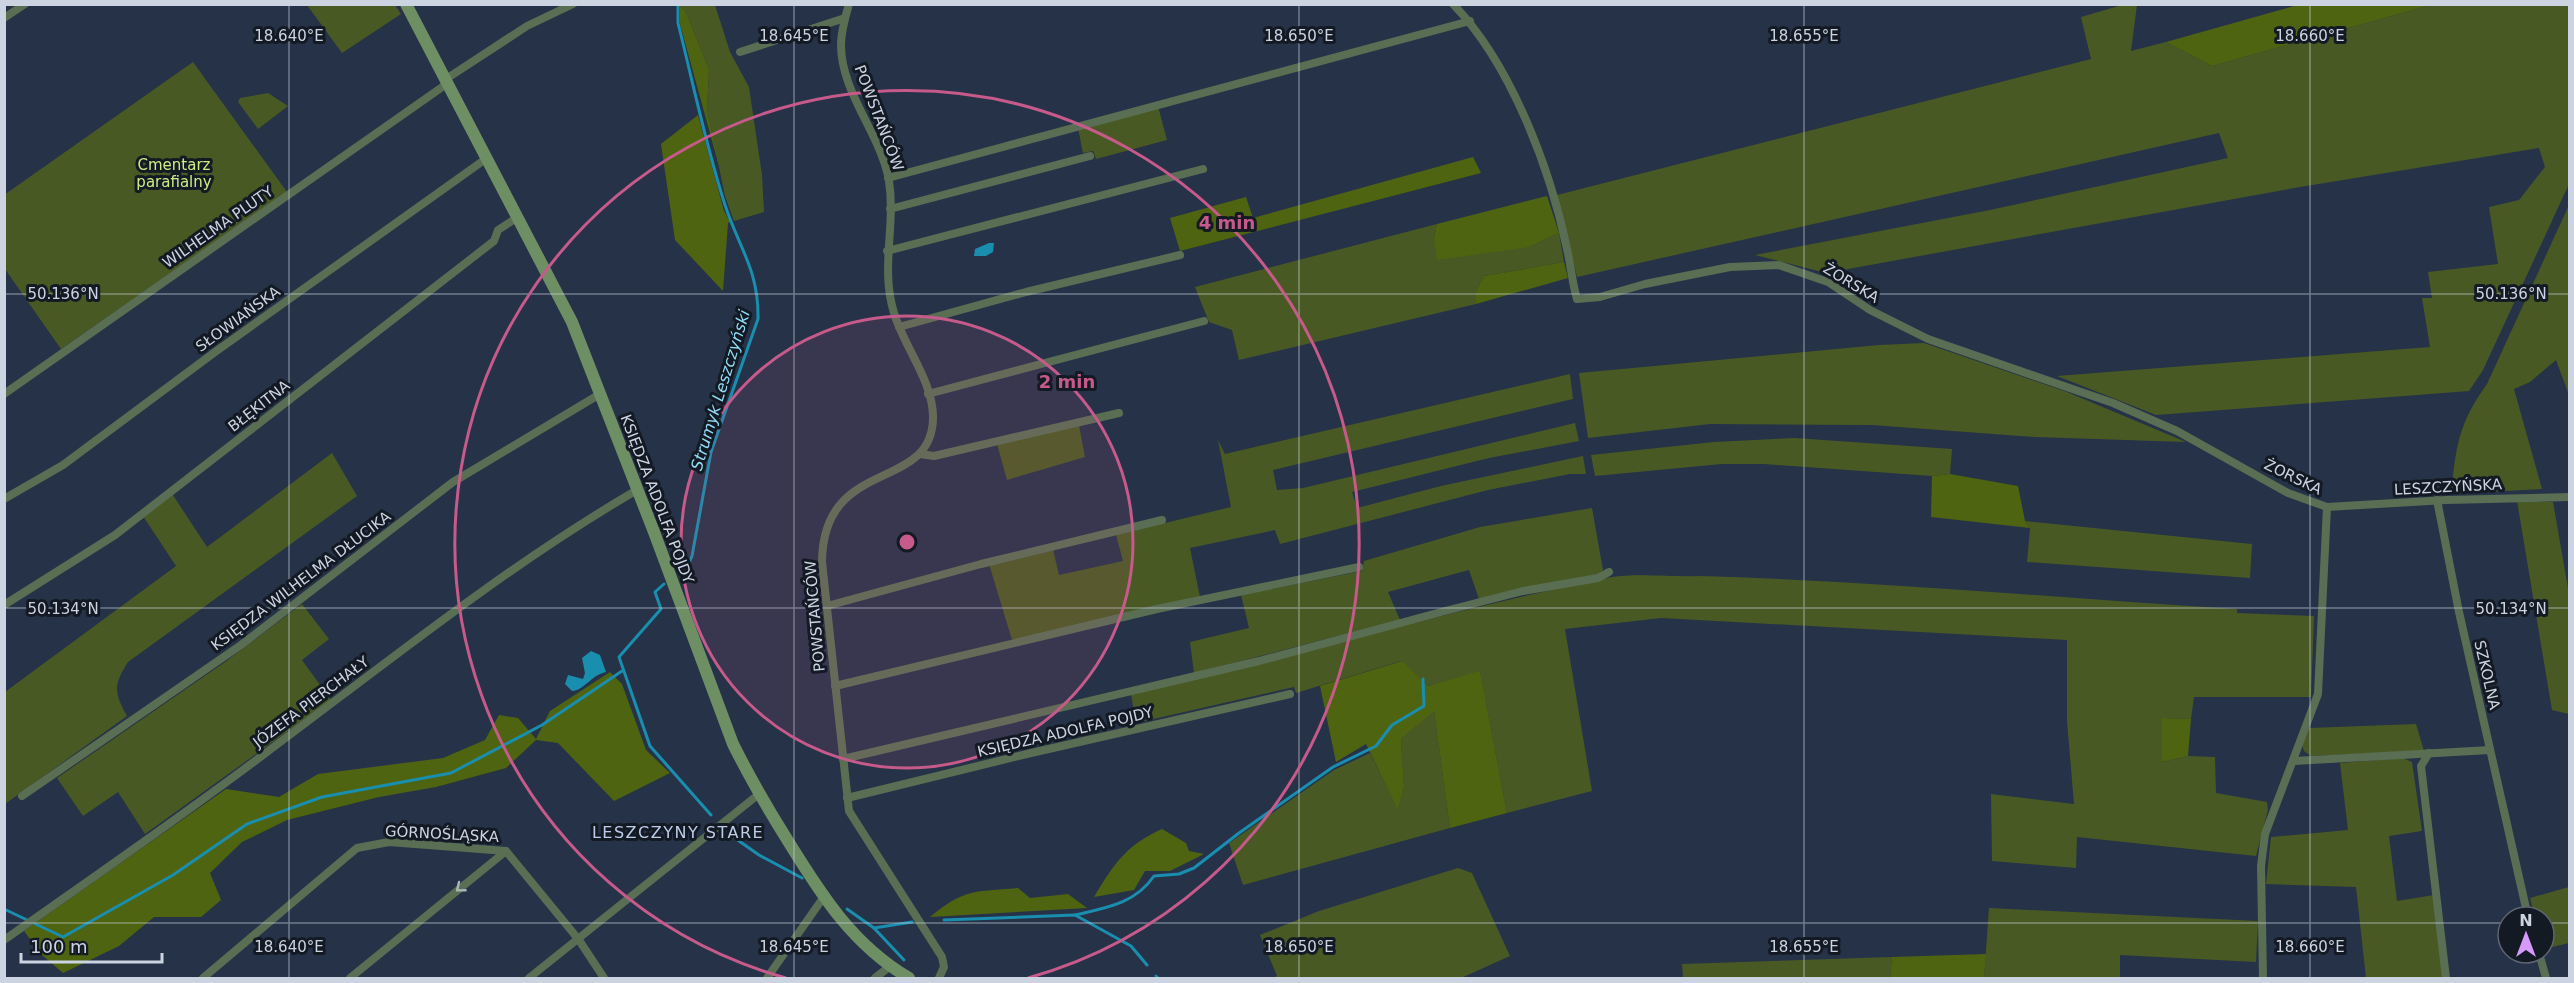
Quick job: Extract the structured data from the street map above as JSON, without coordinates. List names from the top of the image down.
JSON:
{
  "streets": {
    "street": [
      "POWSTAŃCÓW",
      "WILHELMA PLUTY",
      "ŻORSKA",
      "SŁOWIAŃSKA",
      "BŁĘKITNA",
      "LESZCZYŃSKA",
      "KSIĘDZA ADOLFA POJDY",
      "KSIĘDZA WILHELMA DŁUCIKA",
      "SZKOLNA",
      "JÓZEFA PIERCHAŁY",
      "GÓRNOŚLĄSKA"
    ]
  },
  "crossings": [
    ["POWSTAŃCÓW", "KSIĘDZA ADOLFA POJDY"],
    ["WILHELMA PLUTY", "KSIĘDZA ADOLFA POJDY"],
    ["ŻORSKA", "LESZCZYŃSKA"],
    ["SŁOWIAŃSKA", "KSIĘDZA ADOLFA POJDY"],
    ["BŁĘKITNA", "KSIĘDZA ADOLFA POJDY"],
    ["LESZCZYŃSKA", "SZKOLNA"],
    ["KSIĘDZA ADOLFA POJDY", "KSIĘDZA WILHELMA DŁUCIKA"],
    ["KSIĘDZA ADOLFA POJDY", "JÓZEFA PIERCHAŁY"]
  ],
  "districts": ["LESZCZYNY STARE"],
  "water": ["Strumyk Leszczyński"],
  "parks": ["Cmentarz parafialny"],
  "scale_bar": "100 m",
  "north": "top",
  "coordinates": [
    "18.640°E",
    "18.645°E",
    "18.650°E",
    "18.655°E",
    "18.660°E",
    "50.136°N",
    "50.134°N"
  ],
  "rings": ["4 min", "2 min"]
}
